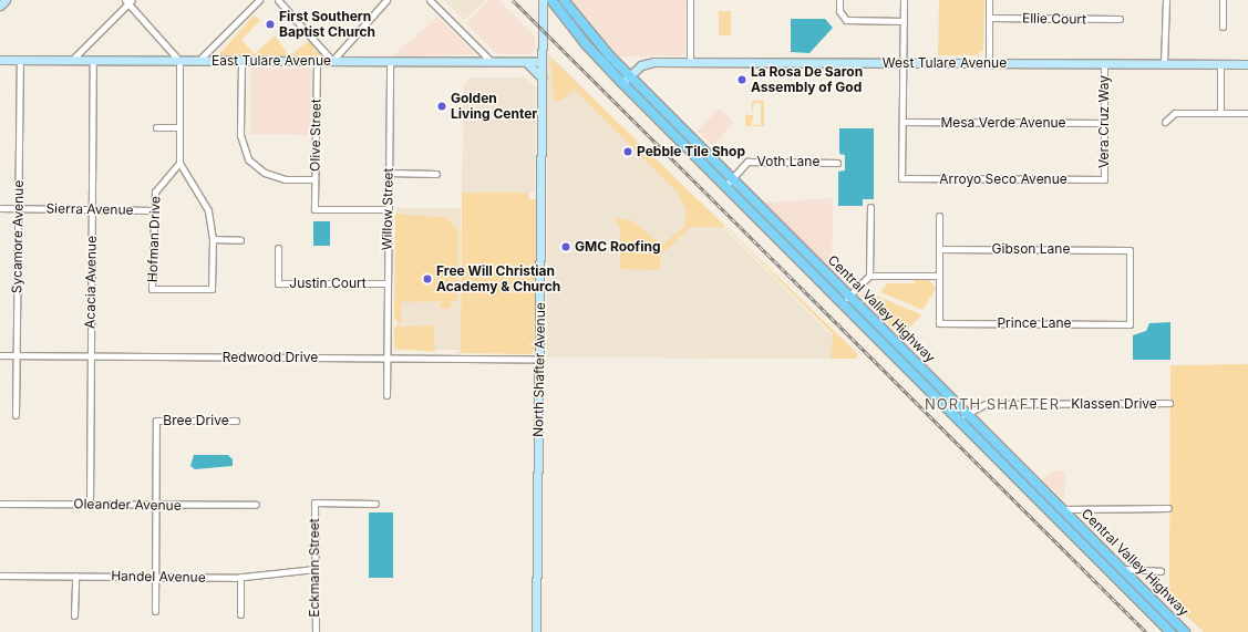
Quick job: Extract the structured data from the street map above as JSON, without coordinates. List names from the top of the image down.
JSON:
{
  "streets": {
    "main road": ["Central Valley Highway"],
    "street": [
      "Ellie Court",
      "East Tulare Avenue",
      "West Tulare Avenue",
      "Vera Cruz Way",
      "Mesa Verde Avenue",
      "Olive Street",
      "Voth Lane",
      "Arroyo Seco Avenue",
      "Sierra Avenue",
      "Willow Street",
      "Sycamore Avenue",
      "Hofman Drive",
      "Gibson Lane",
      "Acacia Avenue",
      "Justin Court",
      "Prince Lane",
      "Redwood Drive",
      "North Shafter Avenue",
      "Klassen Drive",
      "Bree Drive",
      "Oleander Avenue",
      "Eckmann Street",
      "Handel Avenue"
    ]
  },
  "crossings": [
    ["East Tulare Avenue", "Olive Street"],
    ["East Tulare Avenue", "Willow Street"],
    ["East Tulare Avenue", "Sycamore Avenue"],
    ["East Tulare Avenue", "Acacia Avenue"],
    ["East Tulare Avenue", "North Shafter Avenue"],
    ["West Tulare Avenue", "Vera Cruz Way"],
    ["West Tulare Avenue", "Central Valley Highway"],
    ["Vera Cruz Way", "Mesa Verde Avenue"],
    ["Vera Cruz Way", "Arroyo Seco Avenue"],
    ["Mesa Verde Avenue", "Arroyo Seco Avenue"],
    ["Olive Street", "Willow Street"],
    ["Voth Lane", "Central Valley Highway"],
    ["Sierra Avenue", "Sycamore Avenue"],
    ["Sierra Avenue", "Hofman Drive"],
    ["Sierra Avenue", "Acacia Avenue"],
    ["Willow Street", "Justin Court"],
    ["Willow Street", "Redwood Drive"],
    ["Sycamore Avenue", "Redwood Drive"],
    ["Gibson Lane", "Prince Lane"],
    ["Acacia Avenue", "Redwood Drive"],
    ["Acacia Avenue", "Oleander Avenue"],
    ["Central Valley Highway", "Klassen Drive"],
    ["Redwood Drive", "North Shafter Avenue"],
    ["Bree Drive", "Oleander Avenue"],
    ["Eckmann Street", "Handel Avenue"]
  ],
  "districts": ["NORTH SHAFTER"],
  "places": [
    "First Southern Baptist Church",
    "La Rosa De Saron Assembly of God",
    "Golden Living Center",
    "Pebble Tile Shop",
    "GMC Roofing",
    "Free Will Christian Academy & Church"
  ]
}
